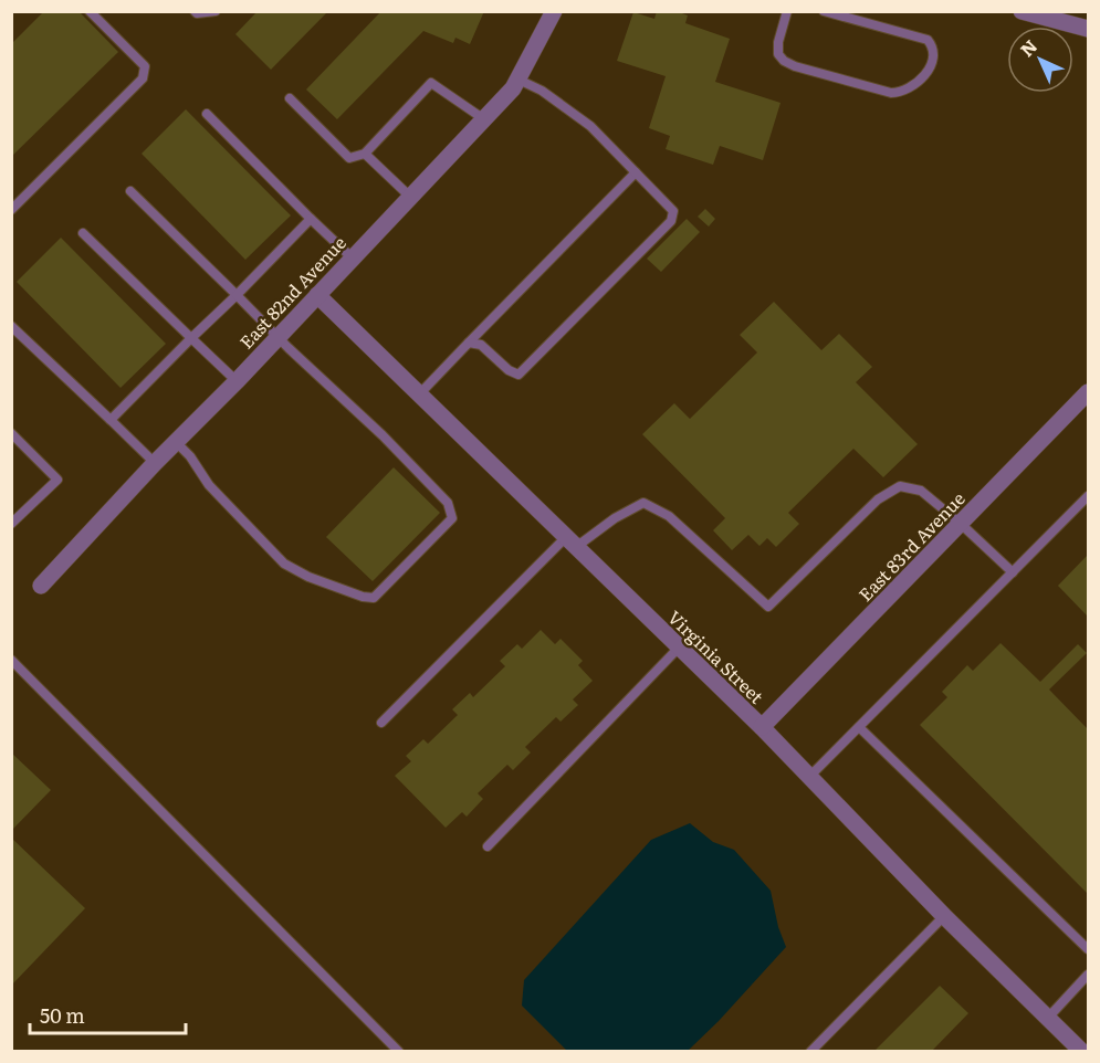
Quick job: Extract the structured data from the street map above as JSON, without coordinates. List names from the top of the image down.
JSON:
{
  "streets": {
    "street": ["East 82nd Avenue", "East 83rd Avenue", "Virginia Street"]
  },
  "crossings": [
    ["East 82nd Avenue", "Virginia Street"],
    ["East 83rd Avenue", "Virginia Street"]
  ],
  "scale_bar": "50 m",
  "north": "top left"
}
